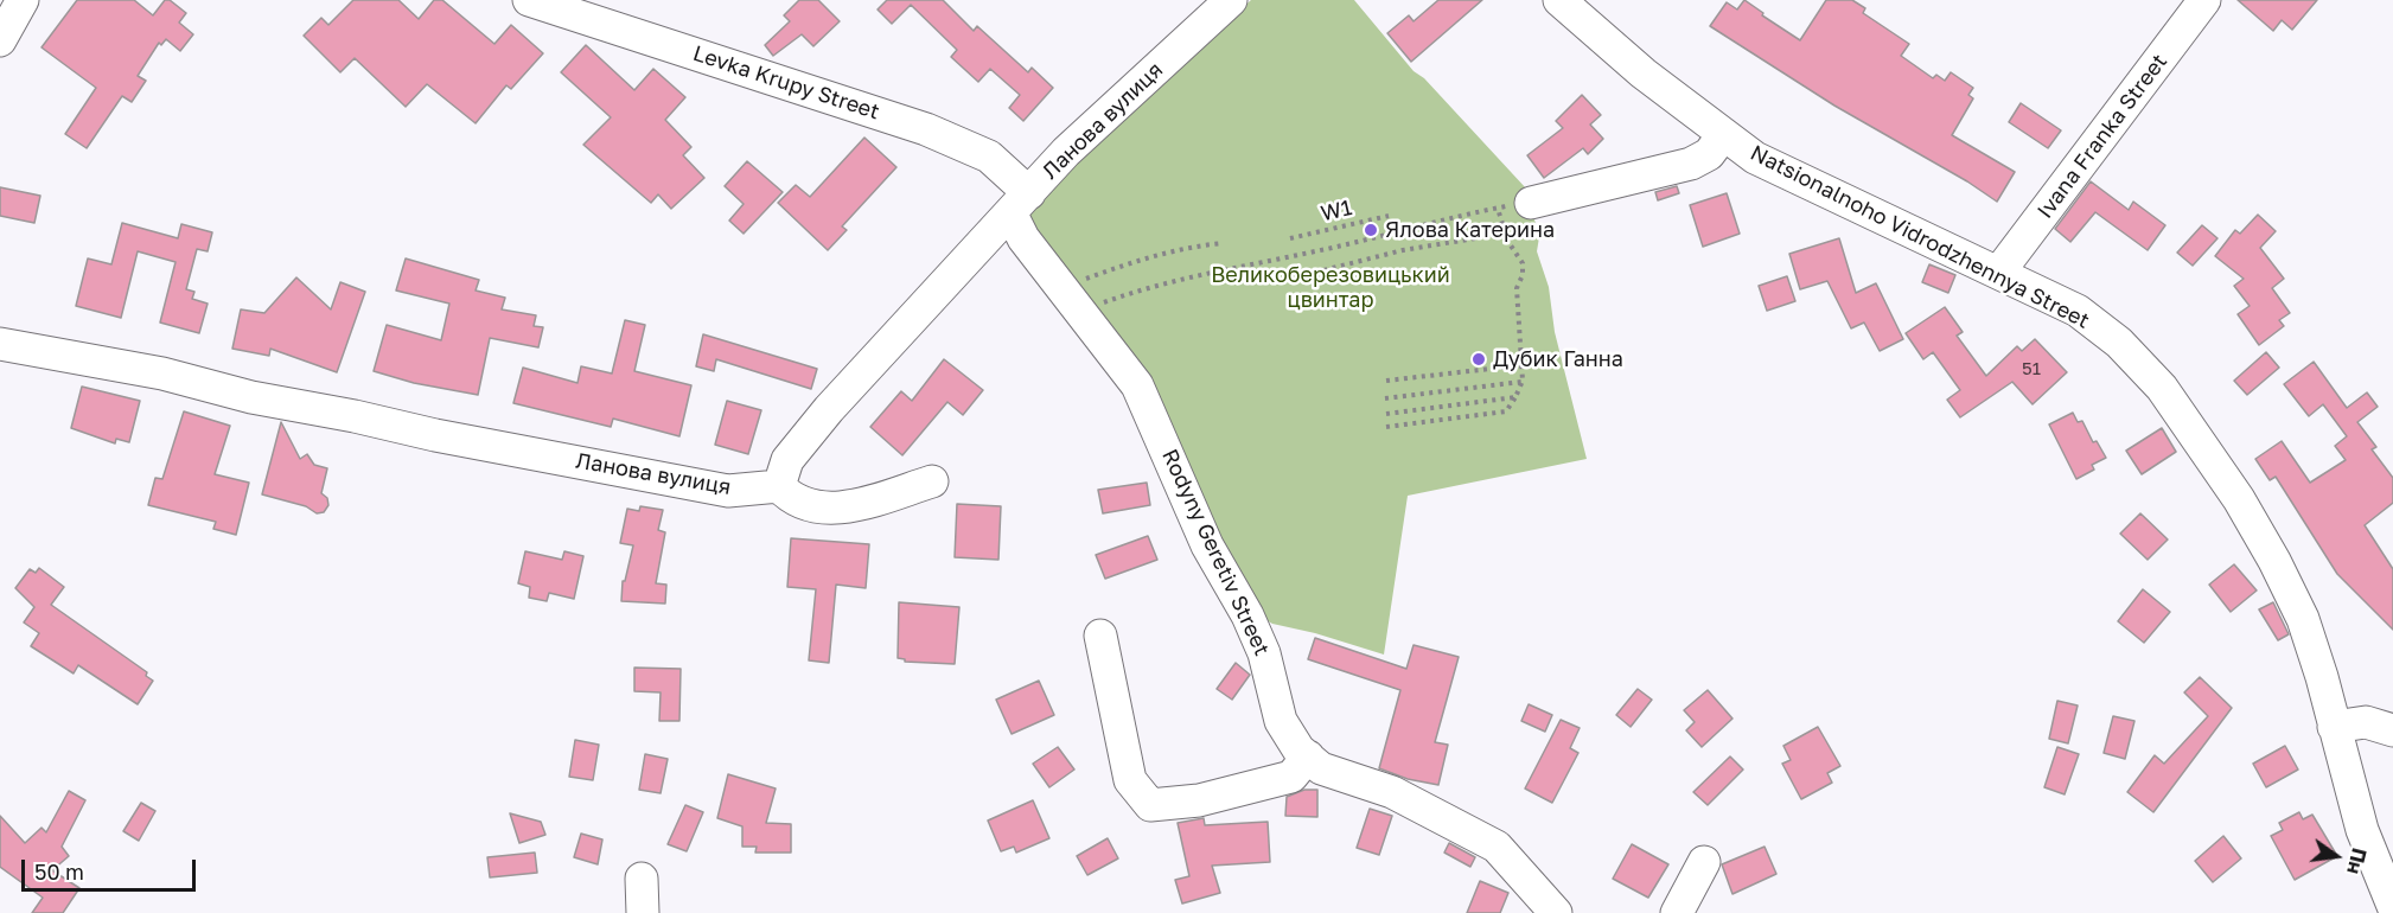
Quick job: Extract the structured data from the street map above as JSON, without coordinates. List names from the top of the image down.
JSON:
{
  "streets": {
    "street": [
      "Levka Krupy Street",
      "Ланова вулиця",
      "Ivana Franka Street",
      "Natsionalnoho Vidrodzhennya Street",
      "Rodyny Geretiv Street"
    ],
    "path": ["W1"]
  },
  "crossings": [
    ["Levka Krupy Street", "Ланова вулиця"],
    ["Levka Krupy Street", "Rodyny Geretiv Street"],
    ["Ланова вулиця", "Rodyny Geretiv Street"],
    ["Ivana Franka Street", "Natsionalnoho Vidrodzhennya Street"]
  ],
  "parks": ["Великоберезовицький цвинтар"],
  "places": ["Ялова Катерина", "Дубик Ганна"],
  "house_numbers": ["51"],
  "scale_bar": "50 m",
  "north": "right"
}
